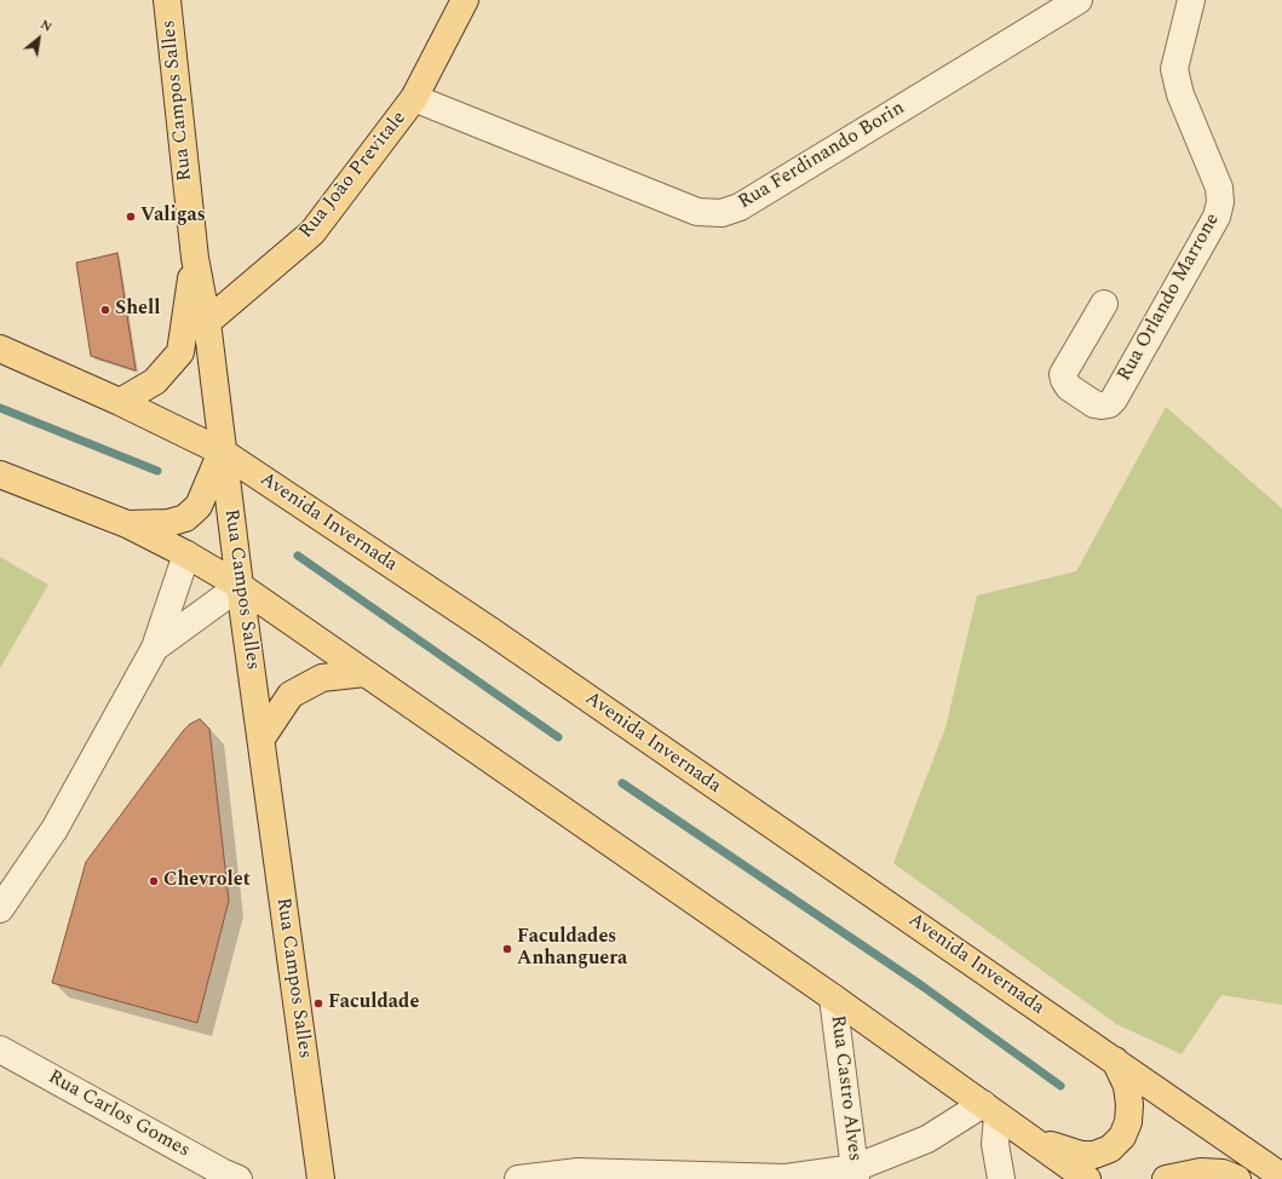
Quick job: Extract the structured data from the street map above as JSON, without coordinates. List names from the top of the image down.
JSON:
{
  "streets": {
    "main road": ["Rua Campos Salles", "Rua João Previtale", "Avenida Invernada"],
    "street": [
      "Rua Ferdinando Borin",
      "Rua Orlando Marrone",
      "Rua Castro Alves",
      "Rua Carlos Gomes"
    ]
  },
  "crossings": [
    ["Rua Campos Salles", "Rua João Previtale"],
    ["Rua Campos Salles", "Avenida Invernada"],
    ["Rua Ferdinando Borin", "Rua João Previtale"]
  ],
  "places": [
    "Valigas",
    "Shell",
    "Chevrolet",
    "Faculdades Anhanguera",
    "Faculdade"
  ],
  "north": "top right"
}
